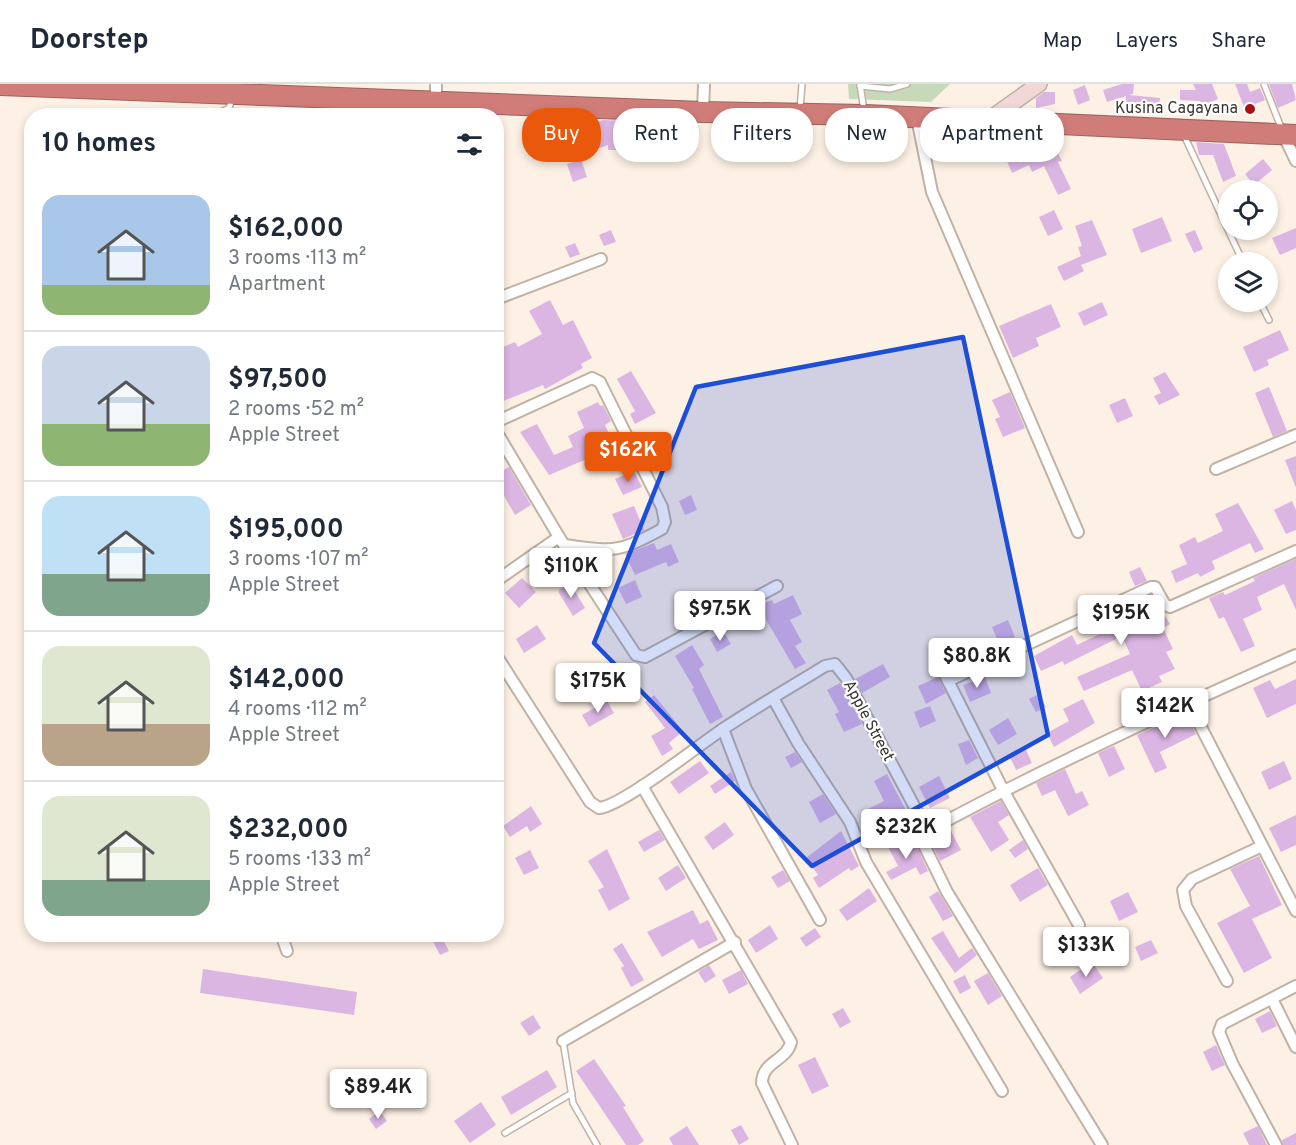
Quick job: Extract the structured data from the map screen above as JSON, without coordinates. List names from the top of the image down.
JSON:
{
  "streets": {
    "street": ["Apple Street"]
  },
  "places": ["Kusina Cagayana"],
  "page": {
    "header": "Doorstep",
    "nav": ["Map", "Layers", "Share"],
    "chip": [
      "Buy",
      "Rent",
      "Filters",
      "New",
      "Apartment"
    ],
    "heading": "10 homes",
    "list": [
      {
        "name": "$162,000",
        "note": "3 rooms · 113 m² · Apartment"
      },
      {
        "name": "$97,500",
        "note": "2 rooms · 52 m² · Apple Street"
      },
      {
        "name": "$195,000",
        "note": "3 rooms · 107 m² · Apple Street"
      },
      {
        "name": "$142,000",
        "note": "4 rooms · 112 m² · Apple Street"
      },
      {
        "name": "$232,000",
        "note": "5 rooms · 133 m² · Apple Street"
      }
    ],
    "price": [
      "$162K",
      "$110K",
      "$97.5K",
      "$195K",
      "$80.8K",
      "$175K",
      "$142K",
      "$232K",
      "$133K",
      "$89.4K"
    ]
  }
}
